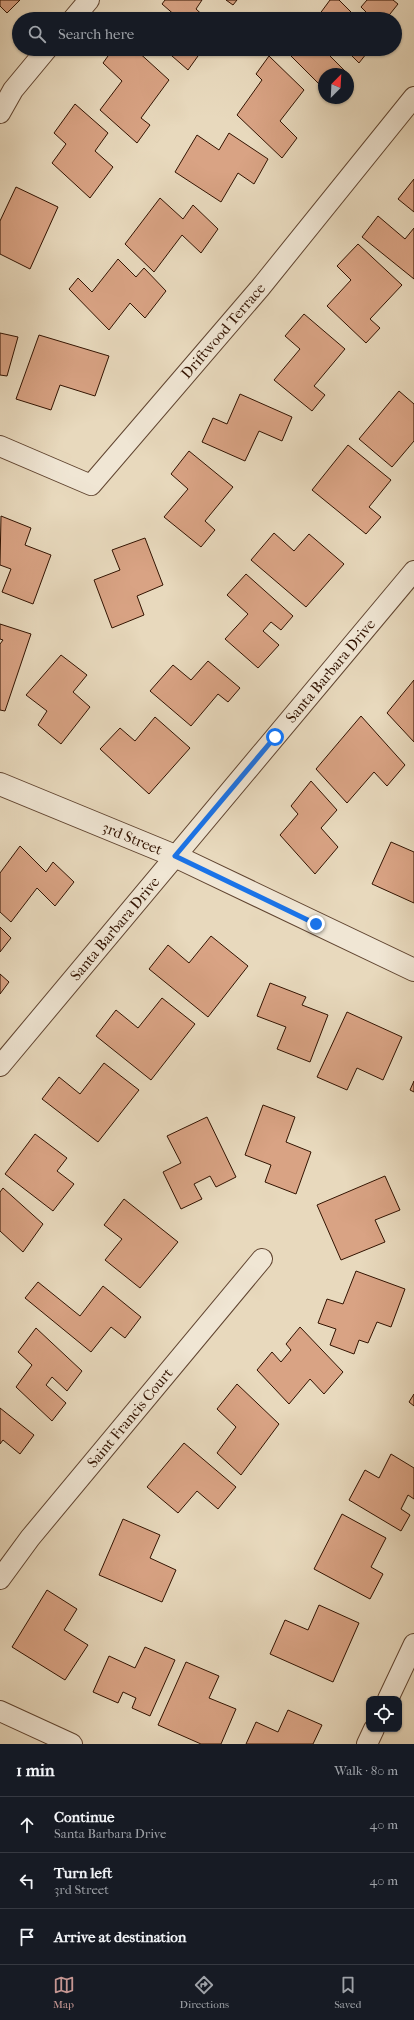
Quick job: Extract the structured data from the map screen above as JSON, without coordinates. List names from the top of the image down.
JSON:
{
  "streets": {
    "street": [
      "Driftwood Terrace",
      "Santa Barbara Drive",
      "3rd Street",
      "Saint Francis Court"
    ]
  },
  "crossings": [
    ["Santa Barbara Drive", "3rd Street"]
  ],
  "north": "top right",
  "page": {
    "search": "Search here",
    "heading": ["1 min", "Walk · 80 m"],
    "list": [
      ["Continue", "Santa Barbara Drive", "40 m"],
      ["Turn left", "3rd Street", "40 m"],
      "Arrive at destination"
    ],
    "nav": ["Map", "Directions", "Saved"]
  }
}
